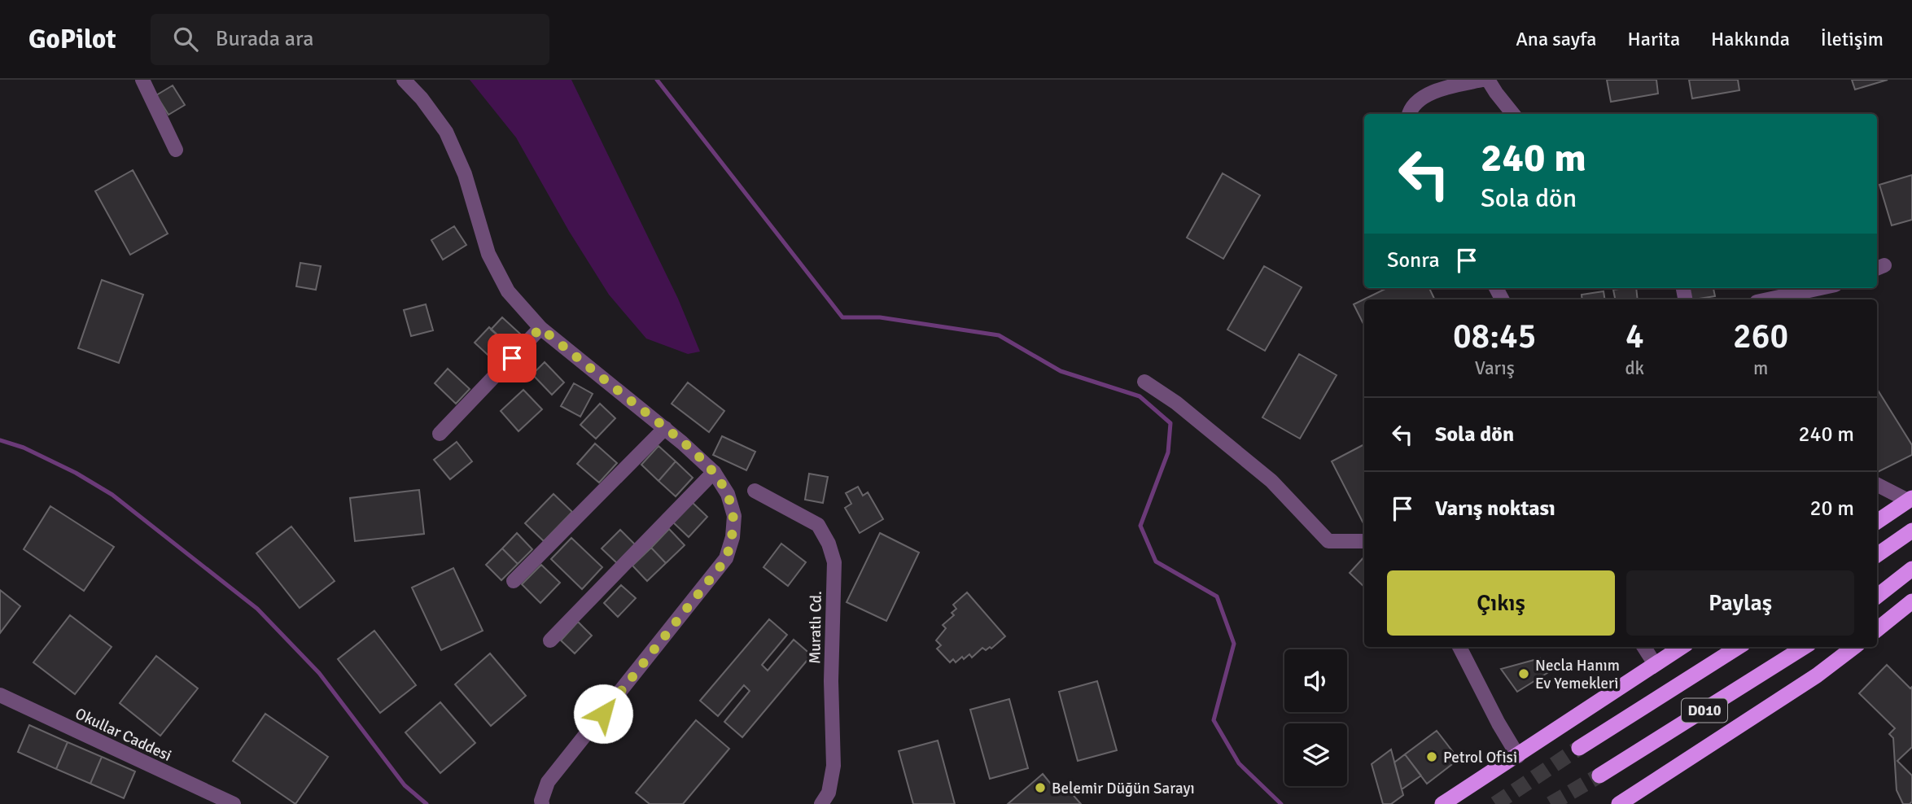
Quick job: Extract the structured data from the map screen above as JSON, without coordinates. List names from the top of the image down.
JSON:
{
  "streets": {
    "highway": ["D010"],
    "street": ["Muratlı Cd.", "Okullar Caddesi"]
  },
  "places": ["Necla Hanım Ev Yemekleri", "Petrol Ofisi", "Belemir Düğün Sarayı"],
  "page": {
    "header": "GoPilot",
    "search": "Burada ara",
    "nav": [
      "Ana sayfa",
      "Harita",
      "Hakkında",
      "İletişim"
    ],
    "turn": ["240 m", "Sola dön"],
    "then": "Sonra",
    "eta": [
      "08:45",
      "Varış",
      "4",
      "dk",
      "260",
      "m"
    ],
    "list": [
      {
        "name": "Sola dön",
        "value": "240 m"
      },
      {
        "name": "Varış noktası",
        "value": "20 m"
      }
    ],
    "buttons": ["Çıkış", "Paylaş"]
  }
}
